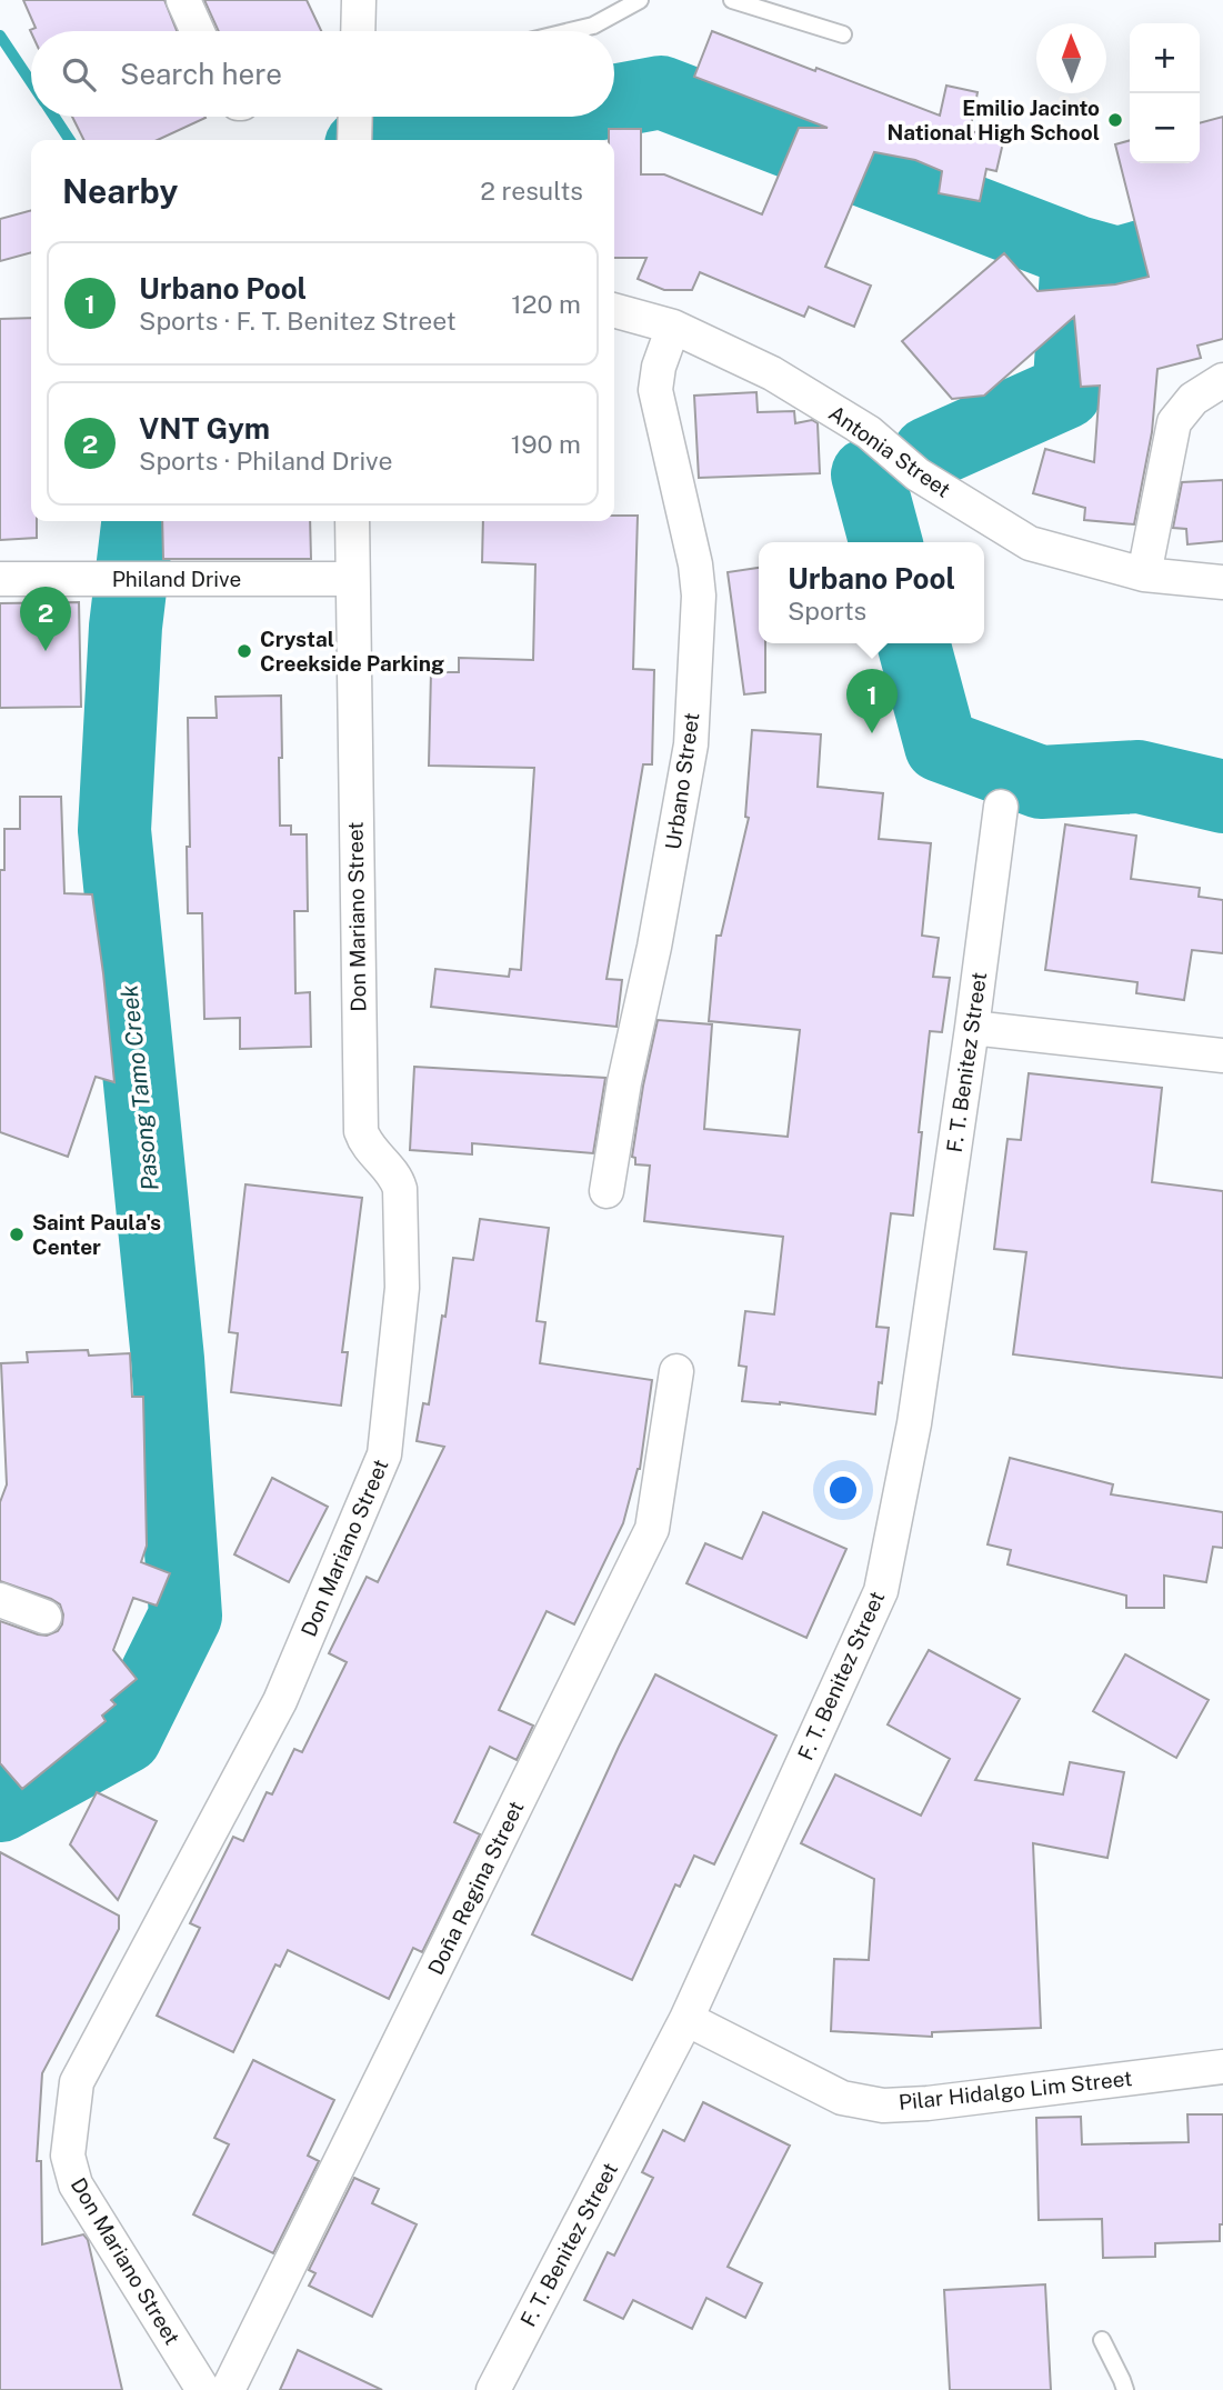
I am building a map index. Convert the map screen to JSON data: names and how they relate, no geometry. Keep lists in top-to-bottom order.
{
  "streets": {
    "street": [
      "Antonia Street",
      "Philand Drive",
      "Urbano Street",
      "Don Mariano Street",
      "F. T. Benitez Street",
      "Doña Regina Street",
      "Pilar Hidalgo Lim Street"
    ]
  },
  "crossings": [
    ["Antonia Street", "Urbano Street"],
    ["Philand Drive", "Don Mariano Street"],
    ["F. T. Benitez Street", "Pilar Hidalgo Lim Street"]
  ],
  "water": ["Pasong Tamo Creek"],
  "places": ["Emilio Jacinto National High School", "Crystal Creekside Parking", "Saint Paula's Center"],
  "north": "top",
  "page": {
    "map_buttons": ["+", "−"],
    "search": "Search here",
    "heading": ["Nearby", "2 results"],
    "list": [
      {
        "mark": "1",
        "name": "Urbano Pool",
        "note": "Sports · F. T. Benitez Street",
        "value": "120 m"
      },
      {
        "mark": "2",
        "name": "VNT Gym",
        "note": "Sports · Philand Drive",
        "value": "190 m"
      }
    ],
    "popup": ["Urbano Pool", "Sports"],
    "pins": ["2", "1"]
  }
}
